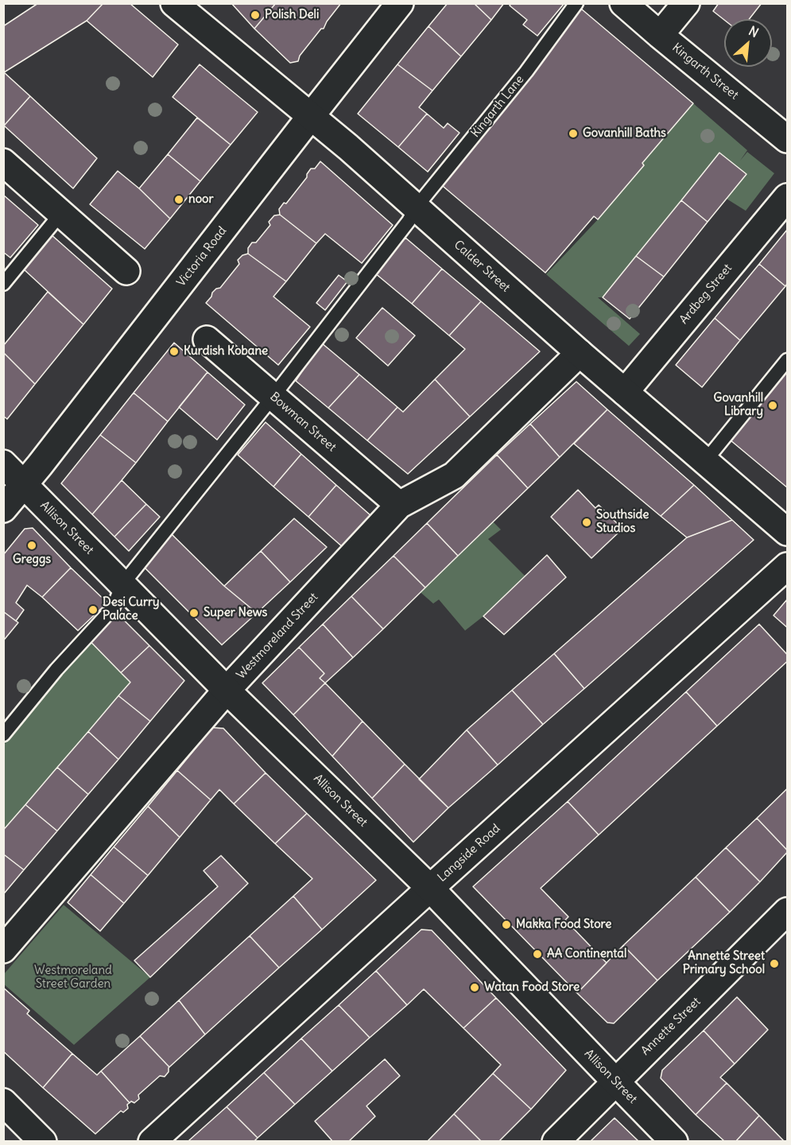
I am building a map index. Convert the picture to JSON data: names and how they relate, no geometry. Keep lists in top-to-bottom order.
{
  "streets": {
    "street": [
      "Kingarth Street",
      "Victoria Road",
      "Calder Street",
      "Ardbeg Street",
      "Bowman Street",
      "Allison Street",
      "Westmoreland Street",
      "Langside Road",
      "Annette Street"
    ],
    "lane": ["Kingarth Lane"]
  },
  "crossings": [
    ["Kingarth Lane", "Calder Street"],
    ["Kingarth Lane", "Bowman Street"],
    ["Kingarth Lane", "Allison Street"],
    ["Victoria Road", "Calder Street"],
    ["Victoria Road", "Allison Street"],
    ["Calder Street", "Ardbeg Street"],
    ["Calder Street", "Westmoreland Street"],
    ["Bowman Street", "Westmoreland Street"],
    ["Allison Street", "Westmoreland Street"],
    ["Allison Street", "Langside Road"],
    ["Allison Street", "Annette Street"]
  ],
  "parks": ["Westmoreland Street Garden"],
  "places": [
    "Polish Deli",
    "Govanhill Baths",
    "noor",
    "Kurdish Kobane",
    "Govanhill Library",
    "Southside Studios",
    "Greggs",
    "Desi Curry Palace",
    "Super News",
    "Makka Food Store",
    "AA Continental",
    "Annette Street Primary School",
    "Watan Food Store"
  ],
  "north": "top right"
}
